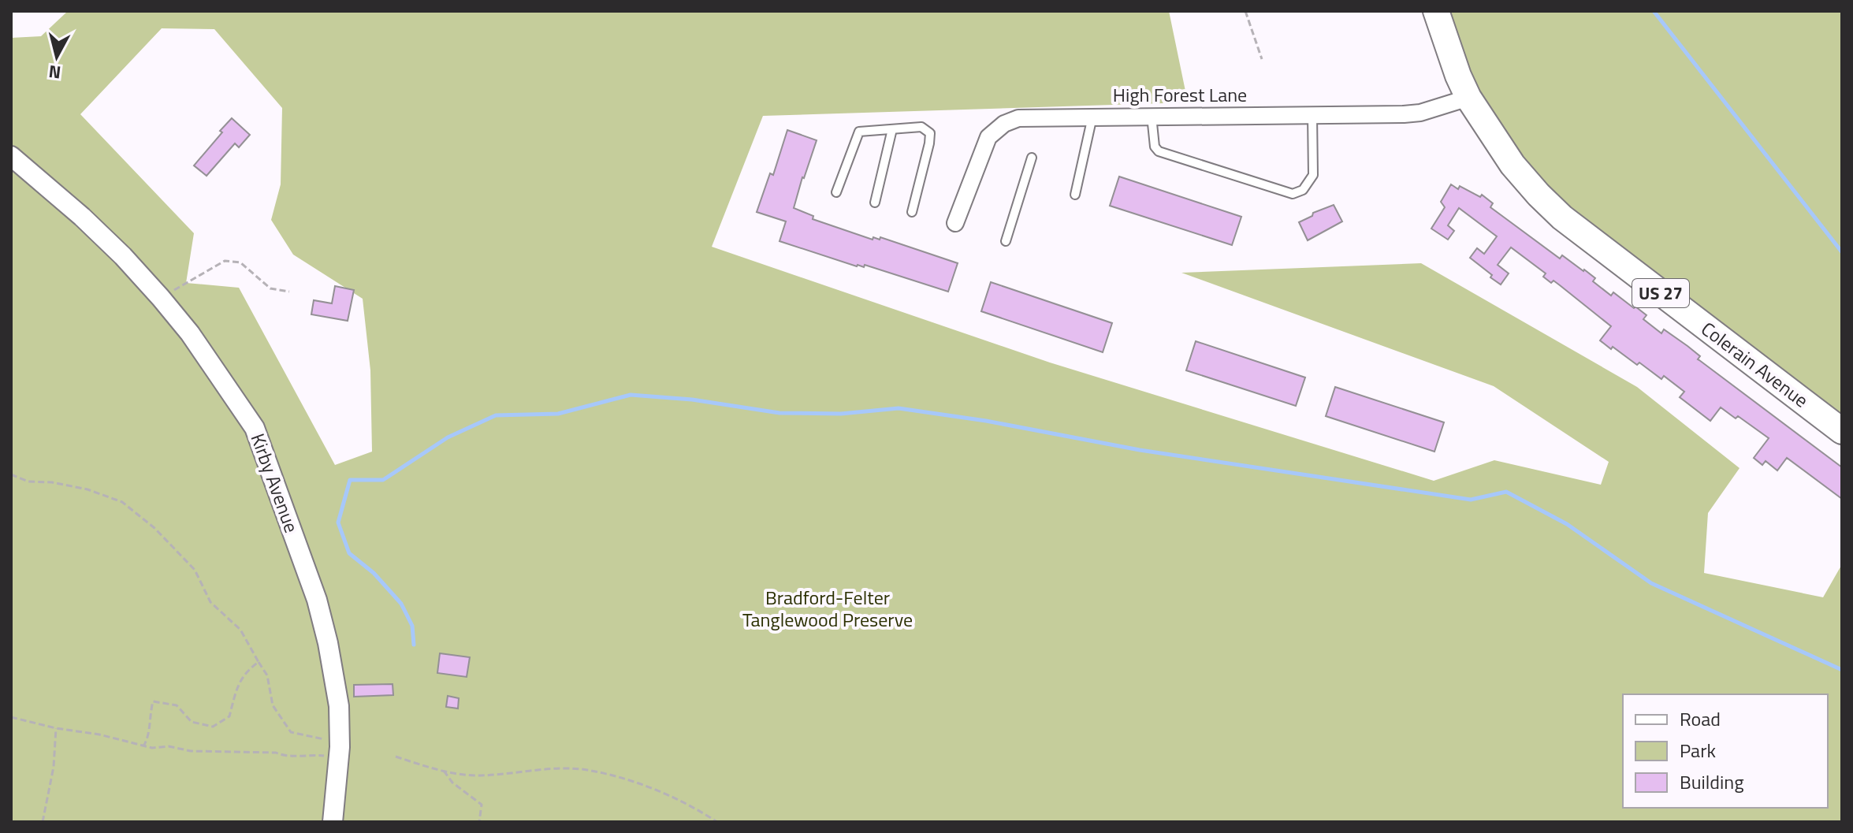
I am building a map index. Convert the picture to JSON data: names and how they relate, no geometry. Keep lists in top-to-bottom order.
{
  "streets": {
    "main road": ["US 27", "Colerain Avenue"],
    "street": ["High Forest Lane", "Kirby Avenue"]
  },
  "crossings": [
    ["High Forest Lane", "Colerain Avenue"]
  ],
  "parks": ["Bradford-Felter Tanglewood Preserve"],
  "legend": ["Road", "Park", "Building"],
  "north": "bottom"
}
